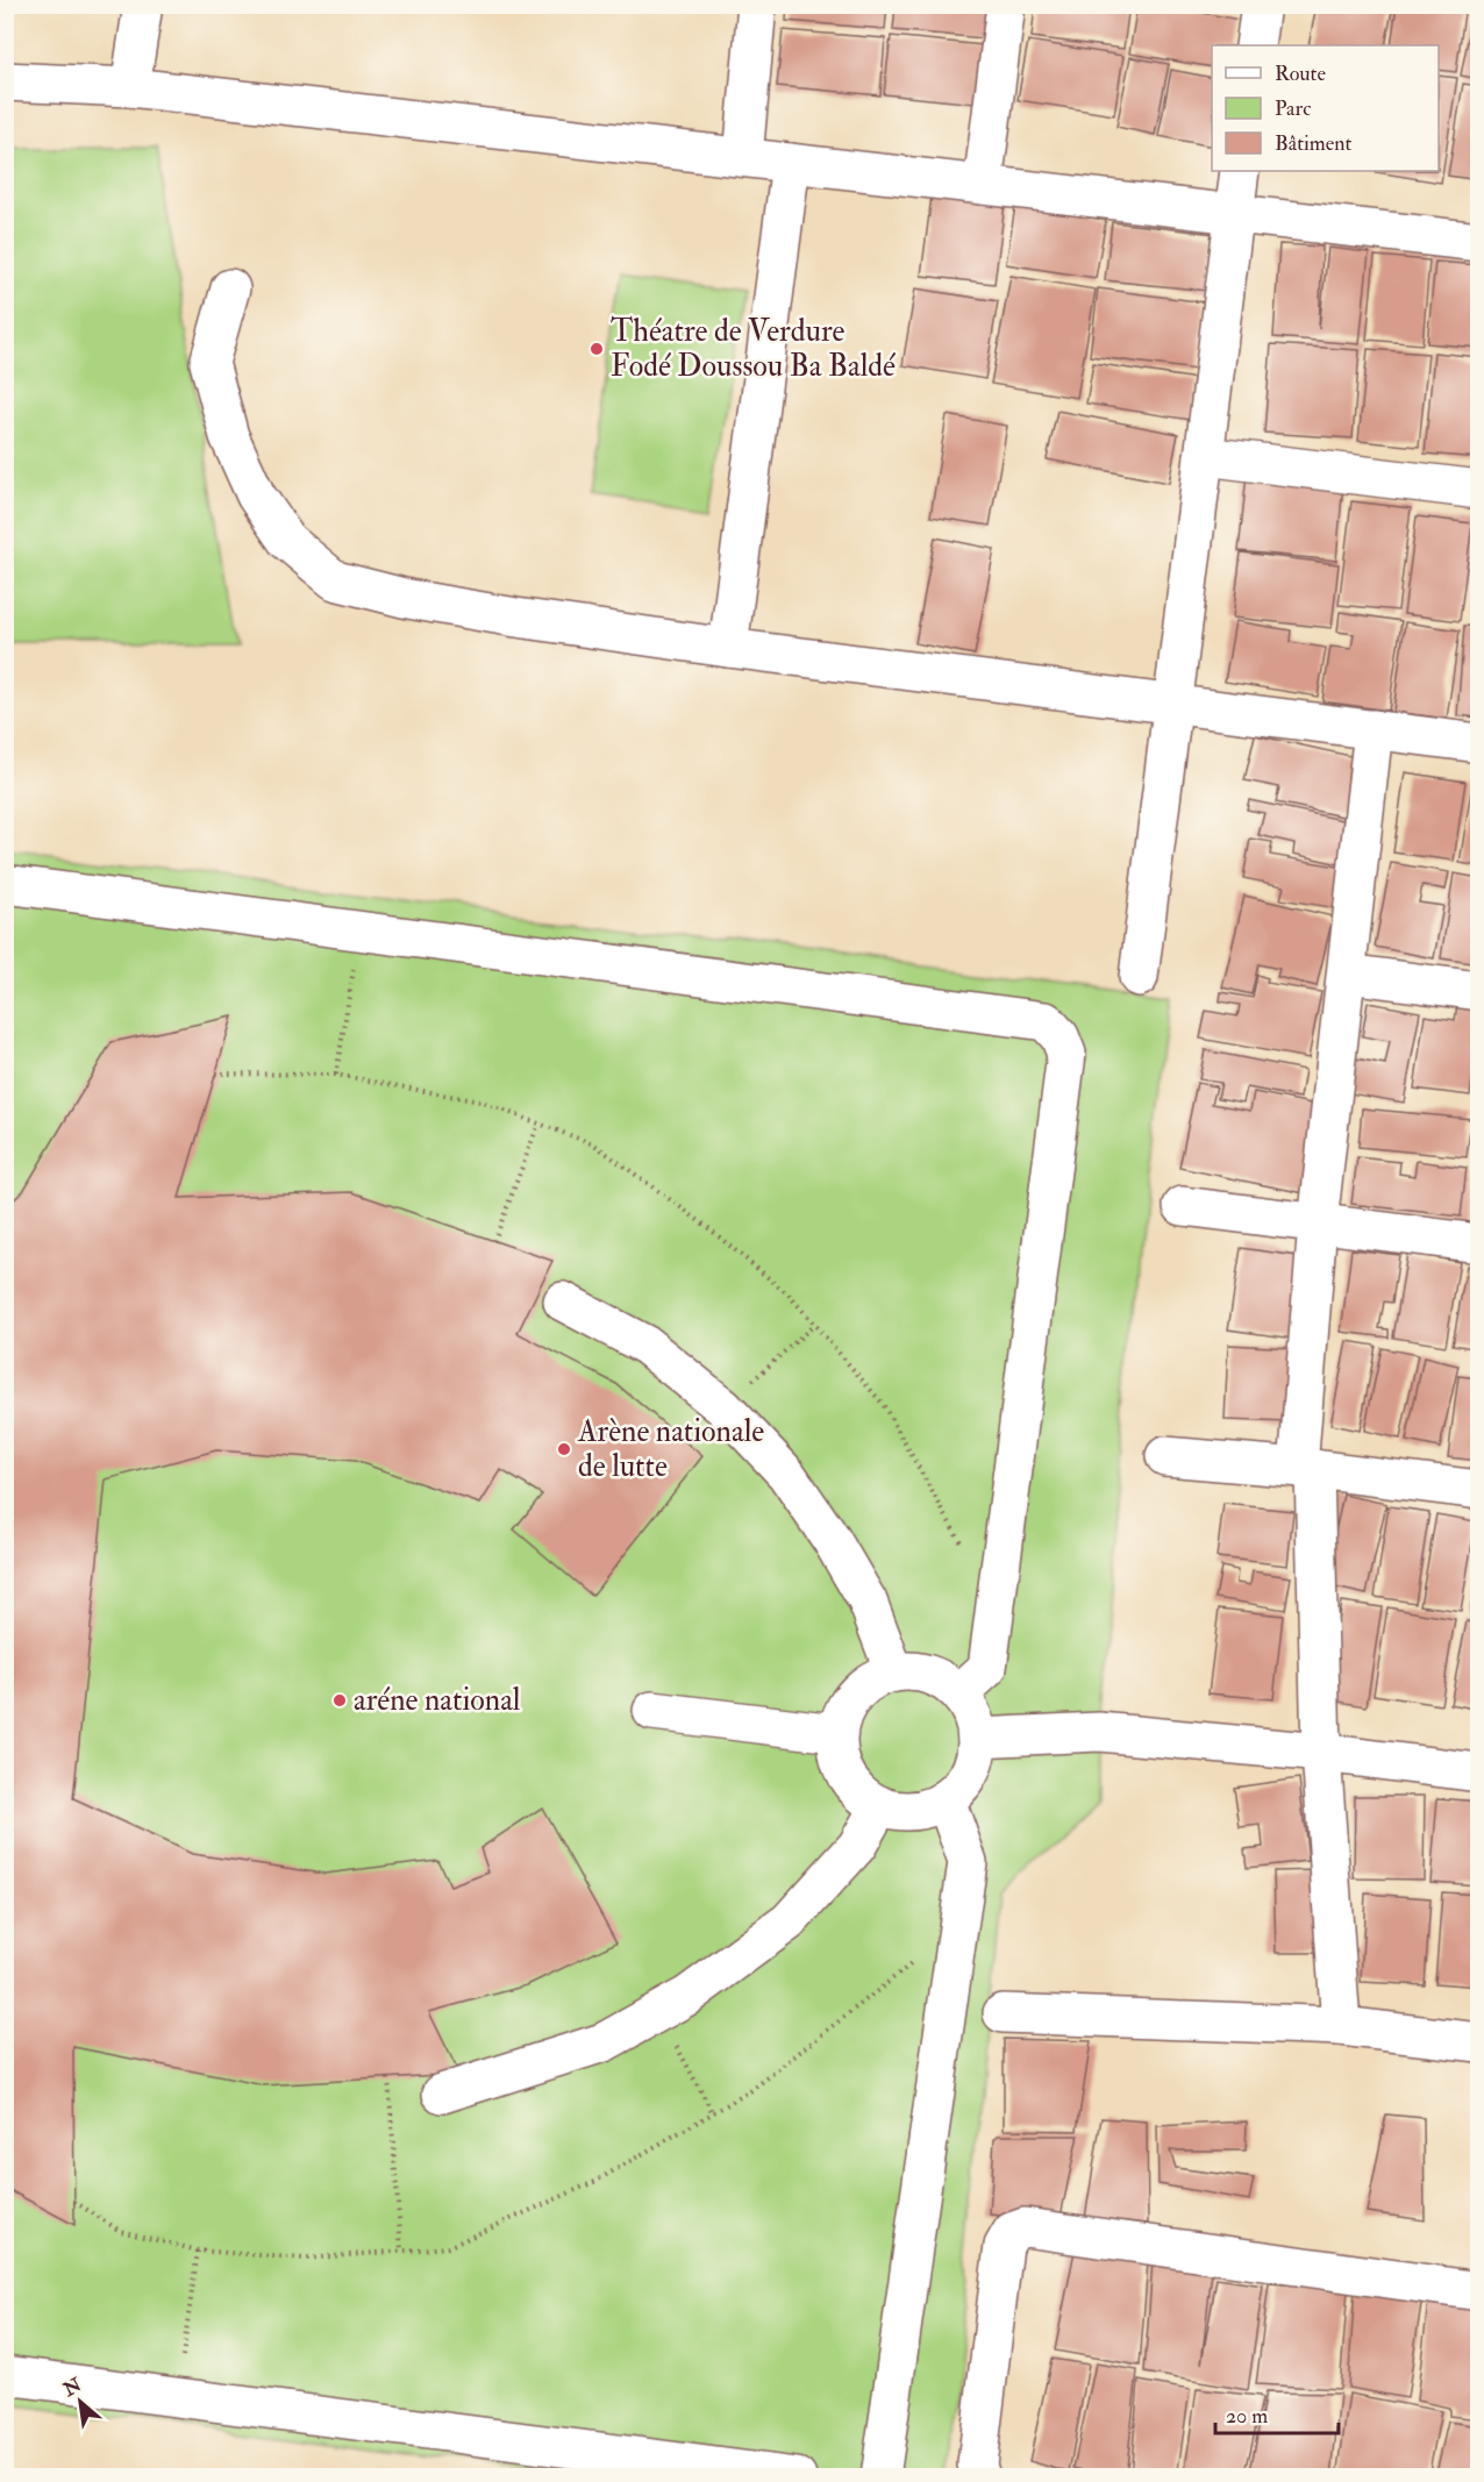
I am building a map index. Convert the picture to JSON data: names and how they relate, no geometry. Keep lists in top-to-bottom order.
{
  "places": ["Théatre de Verdure Fodé Doussou Ba Baldé", "Arène nationale de lutte", "aréne national"],
  "legend": ["Route", "Parc", "Bâtiment"],
  "scale_bar": "20 m",
  "north": "top left"
}
